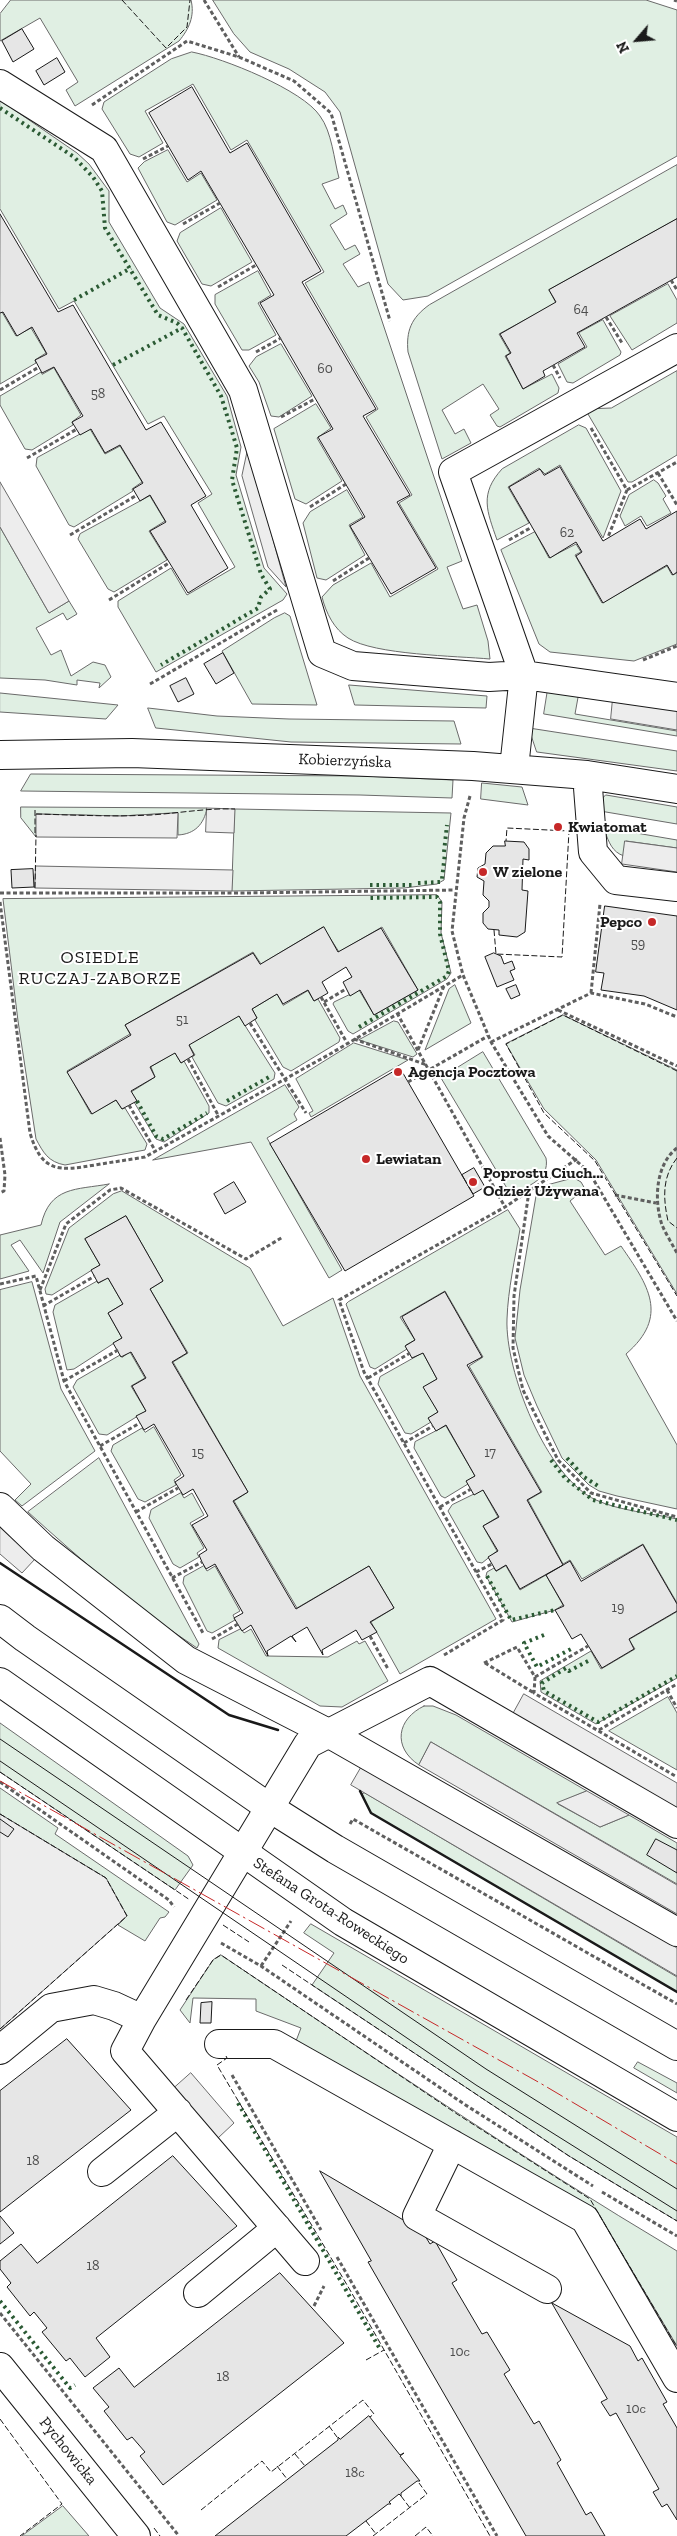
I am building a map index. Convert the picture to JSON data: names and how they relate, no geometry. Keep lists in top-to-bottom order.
{
  "streets": {
    "street": ["Kobierzyńska", "Stefana Grota-Roweckiego", "Pychowicka"]
  },
  "districts": ["OSIEDLE RUCZAJ-ZABORZE"],
  "places": [
    "Kwiatomat",
    "W zielone",
    "Pepco",
    "Agencja Pocztowa",
    "Lewiatan",
    "Poprostu Ciuch... Odzież Używana"
  ],
  "house_numbers": [
    "64",
    "60",
    "58",
    "62",
    "59",
    "51",
    "15",
    "17",
    "19",
    "18",
    "18",
    "10c",
    "18",
    "10c",
    "18c"
  ],
  "north": "bottom left"
}
